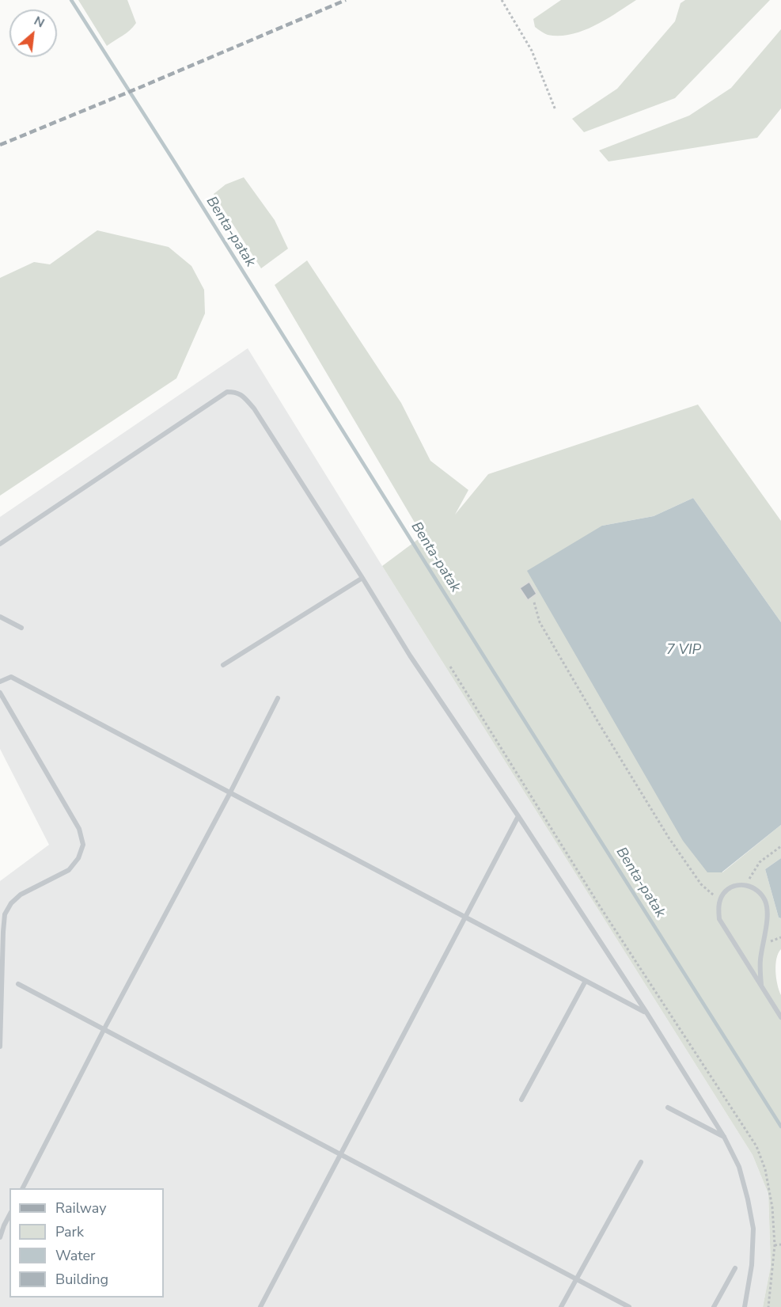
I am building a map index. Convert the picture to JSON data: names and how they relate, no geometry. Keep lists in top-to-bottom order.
{
  "water": ["Benta-patak", "7 VIP"],
  "legend": [
    "Railway",
    "Park",
    "Water",
    "Building"
  ],
  "north": "top right"
}
